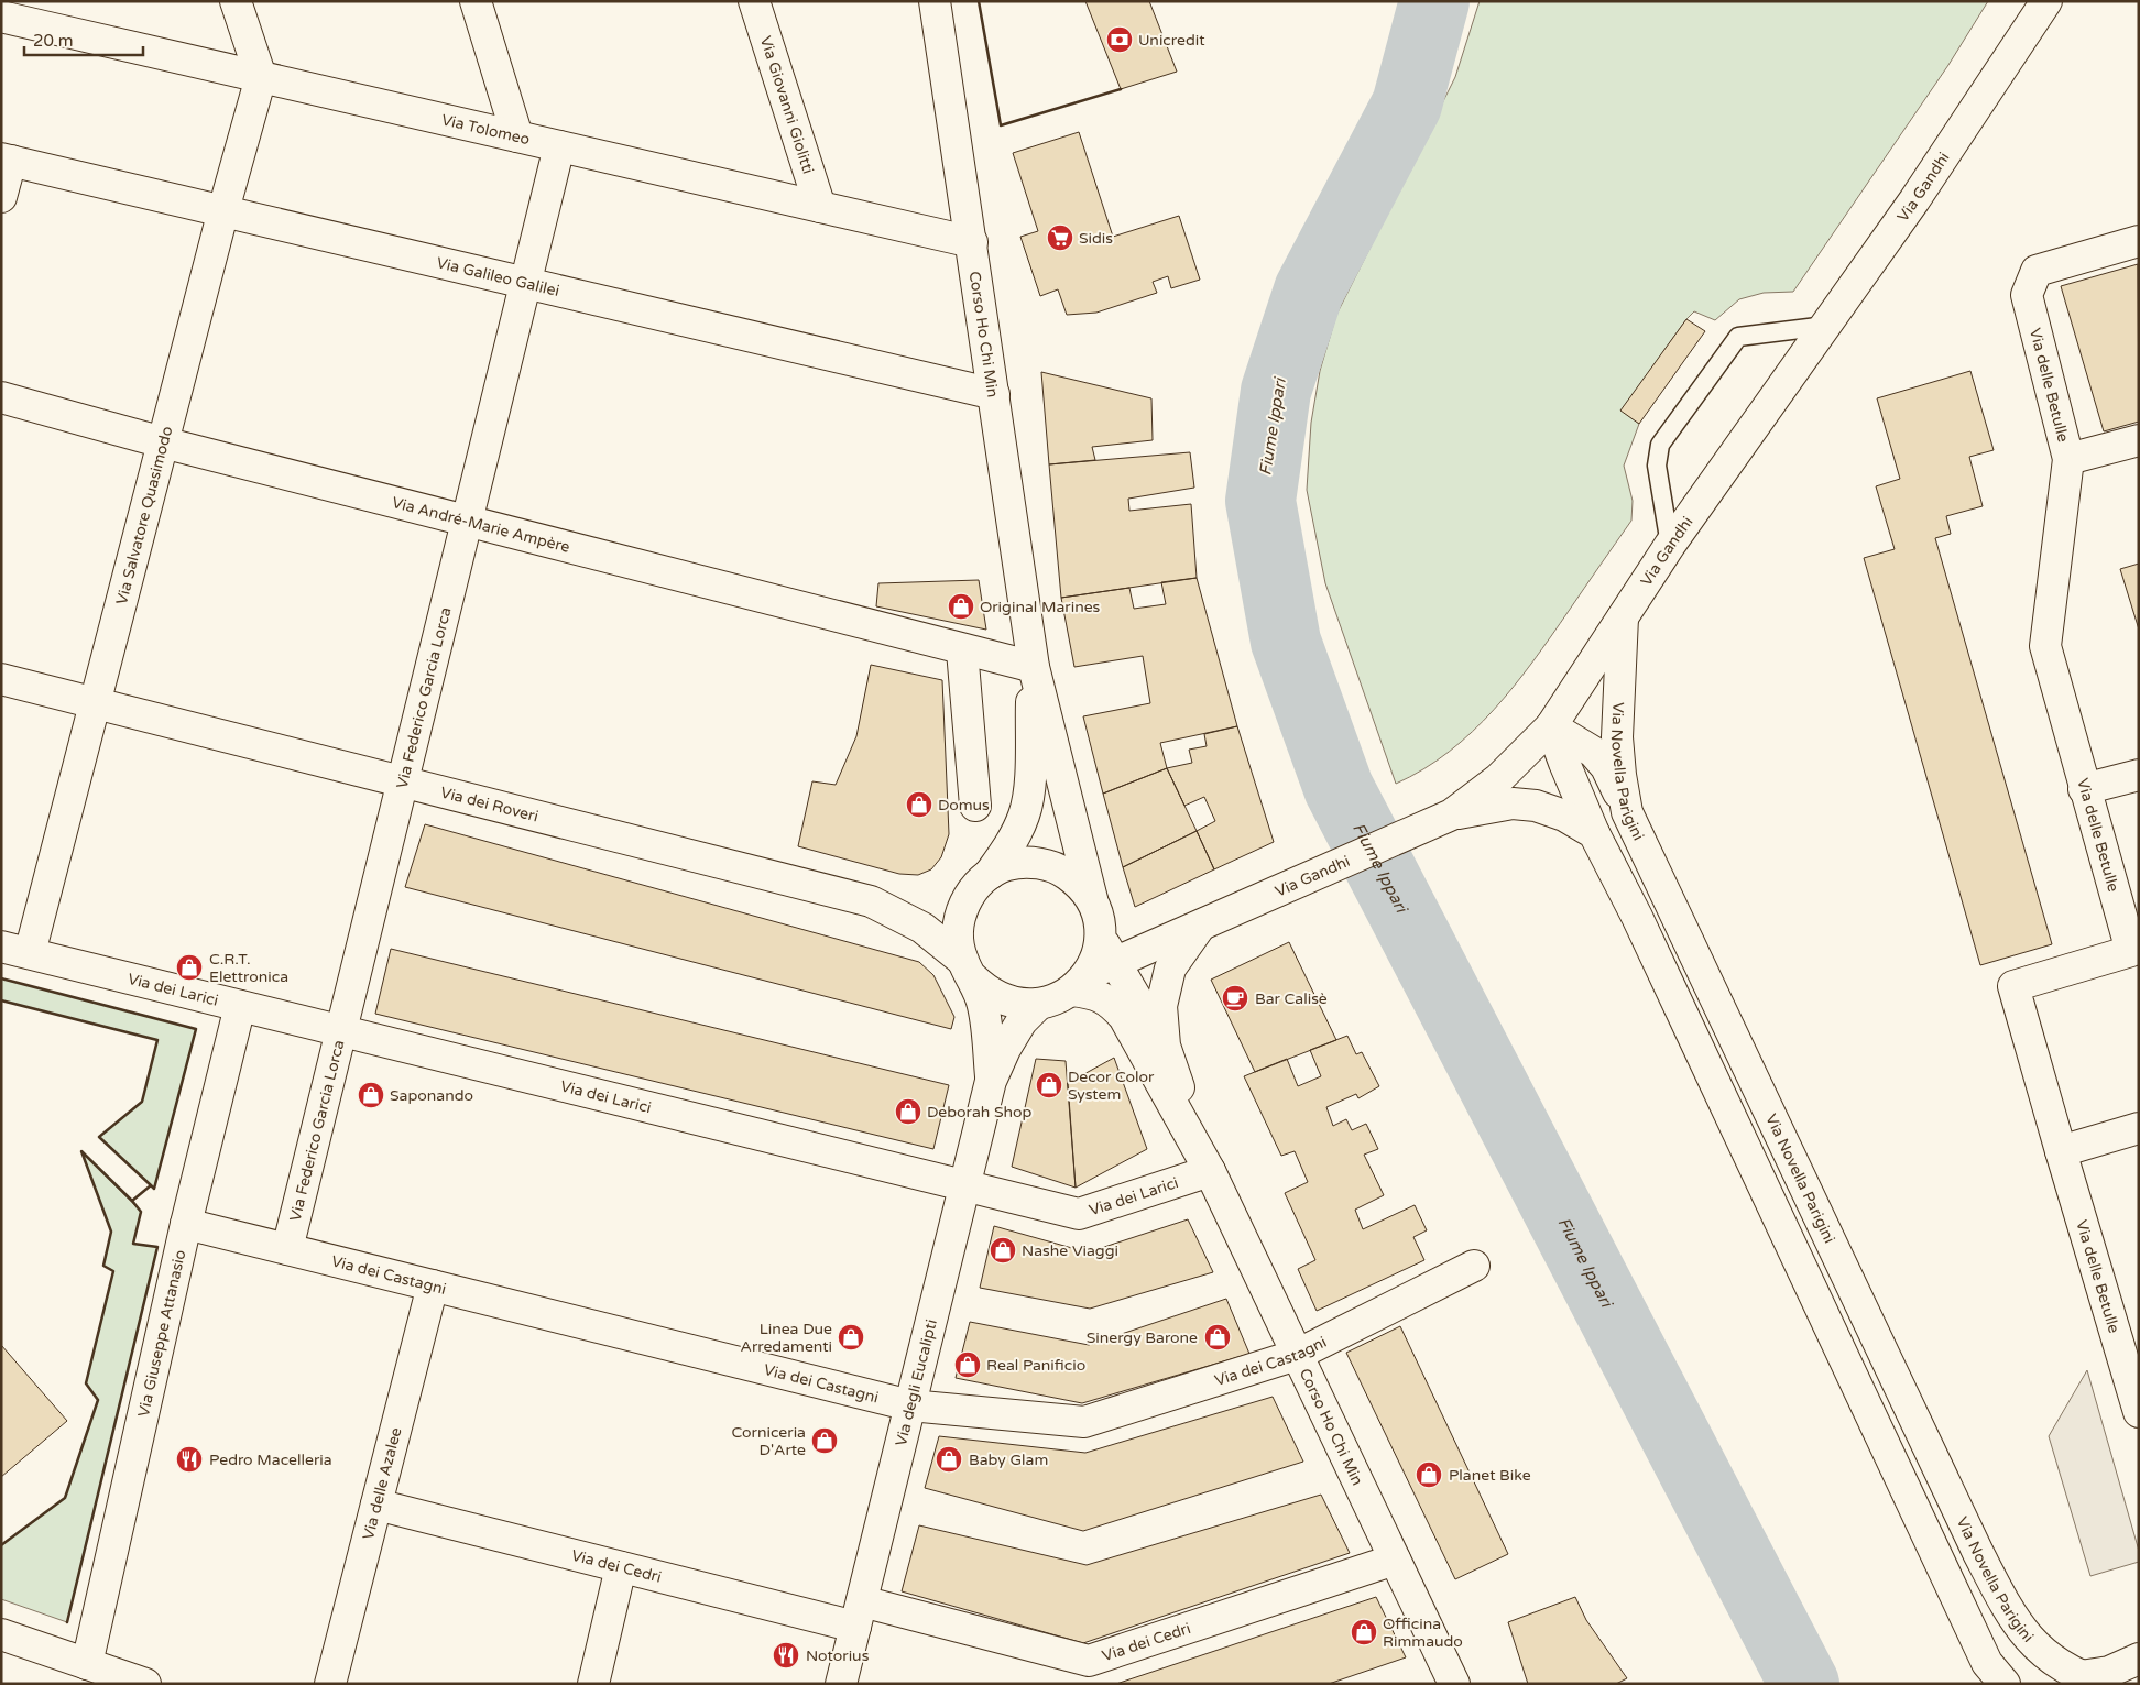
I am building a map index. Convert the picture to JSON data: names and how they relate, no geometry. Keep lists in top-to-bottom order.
{
  "streets": {
    "street": [
      "Via Giovanni Giolitti",
      "Via Tolomeo",
      "Via Gandhi",
      "Via Galileo Galilei",
      "Corso Ho Chi Min",
      "Via delle Betulle",
      "Via Salvatore Quasimodo",
      "Via André-Marie Ampère",
      "Via Federico Garcia Lorca",
      "Via Novella Parigini",
      "Via dei Roveri",
      "Via dei Larici",
      "Via dei Castagni",
      "Via Giuseppe Attanasio",
      "Via degli Eucalipti",
      "Via delle Azalee",
      "Via dei Cedri"
    ]
  },
  "crossings": [
    ["Via Giovanni Giolitti", "Via Tolomeo"],
    ["Via Tolomeo", "Corso Ho Chi Min"],
    ["Via Tolomeo", "Via Salvatore Quasimodo"],
    ["Via Tolomeo", "Via Federico Garcia Lorca"],
    ["Via Gandhi", "Via Novella Parigini"],
    ["Via Gandhi", "Via dei Roveri"],
    ["Via Galileo Galilei", "Corso Ho Chi Min"],
    ["Via Galileo Galilei", "Via Salvatore Quasimodo"],
    ["Via Galileo Galilei", "Via Federico Garcia Lorca"],
    ["Corso Ho Chi Min", "Via André-Marie Ampère"],
    ["Corso Ho Chi Min", "Via dei Larici"],
    ["Corso Ho Chi Min", "Via dei Castagni"],
    ["Corso Ho Chi Min", "Via dei Cedri"],
    ["Via Salvatore Quasimodo", "Via André-Marie Ampère"],
    ["Via Salvatore Quasimodo", "Via dei Roveri"],
    ["Via Salvatore Quasimodo", "Via dei Larici"],
    ["Via André-Marie Ampère", "Via Federico Garcia Lorca"],
    ["Via Federico Garcia Lorca", "Via dei Roveri"],
    ["Via Federico Garcia Lorca", "Via dei Larici"],
    ["Via Federico Garcia Lorca", "Via dei Castagni"],
    ["Via dei Larici", "Via Giuseppe Attanasio"],
    ["Via dei Larici", "Via degli Eucalipti"],
    ["Via dei Castagni", "Via Giuseppe Attanasio"],
    ["Via dei Castagni", "Via degli Eucalipti"],
    ["Via dei Castagni", "Via delle Azalee"],
    ["Via degli Eucalipti", "Via dei Cedri"],
    ["Via delle Azalee", "Via dei Cedri"]
  ],
  "water": ["Fiume Ippari"],
  "places": {
    "bank": ["Unicredit"],
    "supermarket": ["Sidis"],
    "shop": [
      "Original Marines",
      "Domus",
      "C.R.T. Elettronica",
      "Decor Color System",
      "Saponando",
      "Deborah Shop",
      "Nashe Viaggi",
      "Linea Due Arredamenti",
      "Sinergy Barone",
      "Real Panificio",
      "Corniceria D'Arte",
      "Baby Glam",
      "Planet Bike",
      "Officina Rimmaudo"
    ],
    "cafe": ["Bar Calisè"],
    "restaurant": ["Pedro Macelleria", "Notorius"]
  },
  "scale_bar": "20 m"
}
